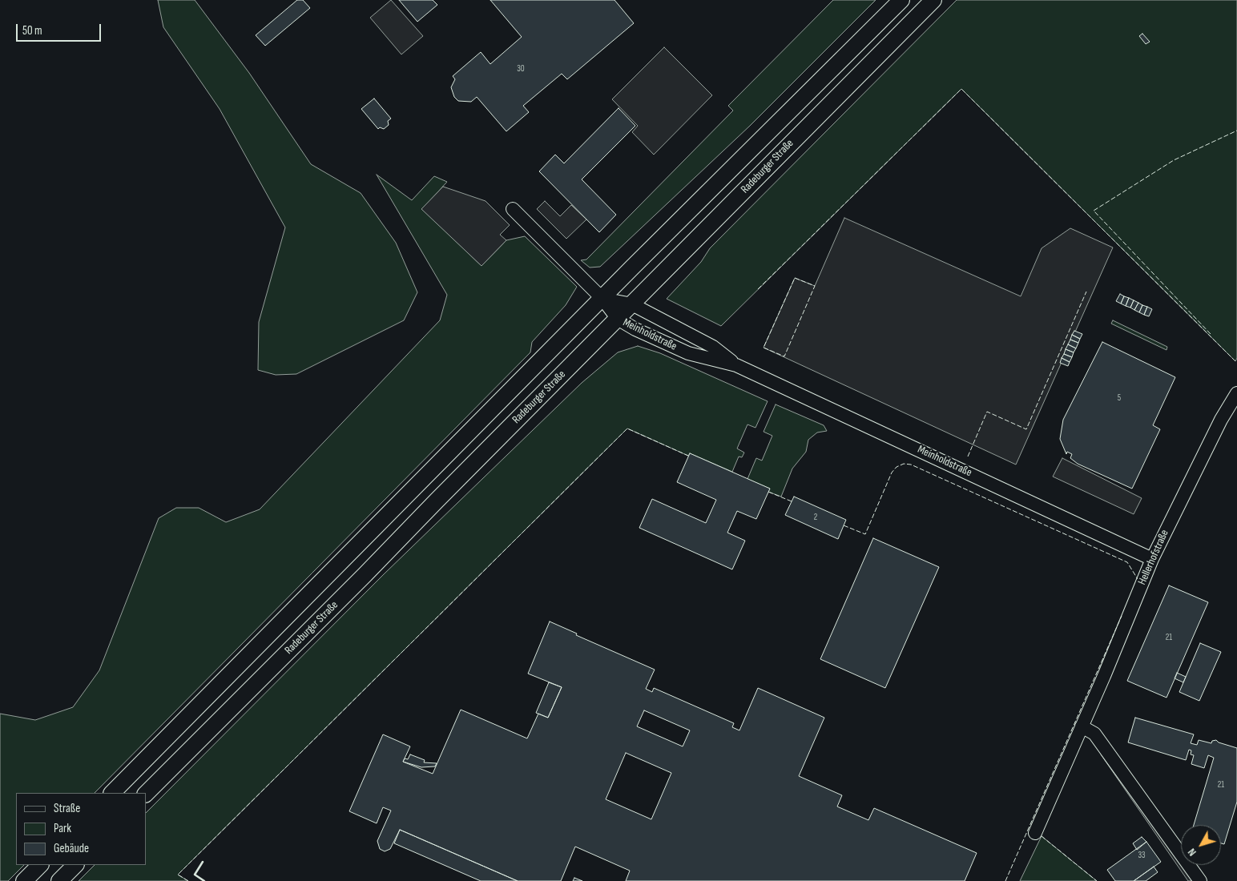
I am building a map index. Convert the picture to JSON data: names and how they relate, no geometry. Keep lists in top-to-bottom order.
{
  "streets": {
    "main road": ["Radeburger Straße"],
    "street": ["Meinholdstraße", "Hellerhofstraße"]
  },
  "crossings": [
    ["Radeburger Straße", "Meinholdstraße"],
    ["Meinholdstraße", "Hellerhofstraße"]
  ],
  "house_numbers": [
    "30",
    "5",
    "2",
    "21",
    "21",
    "33"
  ],
  "legend": ["Straße", "Park", "Gebäude"],
  "scale_bar": "50 m",
  "north": "bottom left"
}
